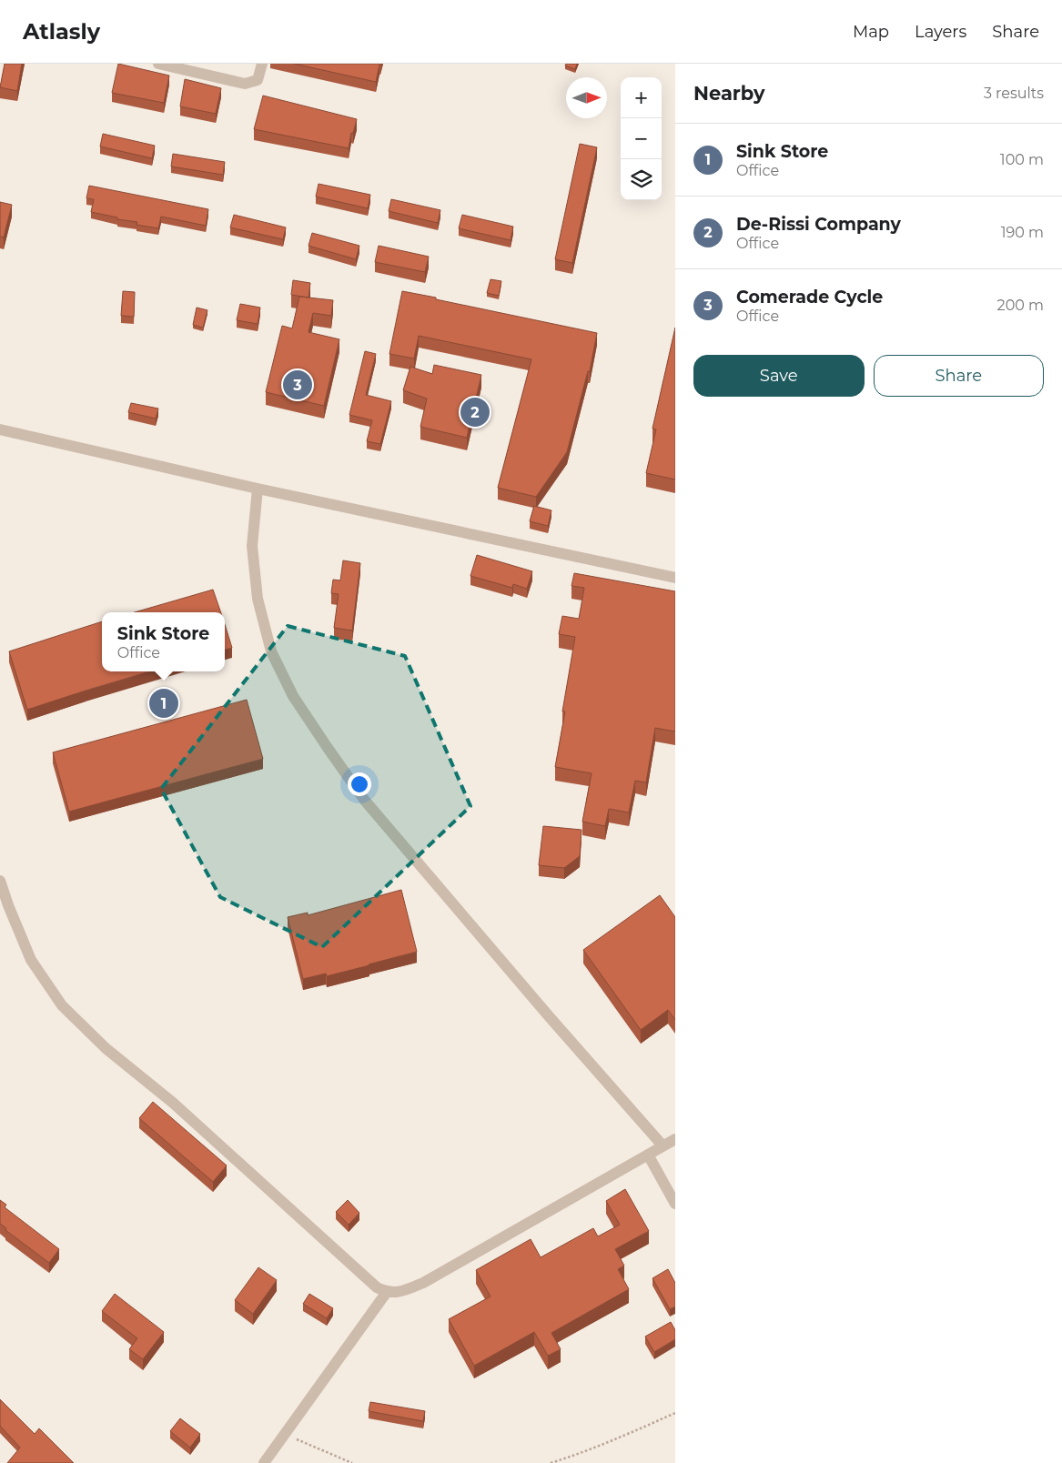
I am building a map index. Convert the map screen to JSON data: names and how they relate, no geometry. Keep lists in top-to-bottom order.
{
  "north": "right",
  "page": {
    "header": "Atlasly",
    "nav": ["Map", "Layers", "Share"],
    "heading": ["Nearby", "3 results"],
    "map_buttons": ["+", "−"],
    "list": [
      {
        "mark": "1",
        "name": "Sink Store",
        "note": "Office",
        "value": "100 m"
      },
      {
        "mark": "2",
        "name": "De-Rissi Company",
        "note": "Office",
        "value": "190 m"
      },
      {
        "mark": "3",
        "name": "Comerade Cycle",
        "note": "Office",
        "value": "200 m"
      }
    ],
    "buttons": ["Save", "Share"],
    "pins": ["3", "2", "1"],
    "popup": ["Sink Store", "Office"]
  }
}
